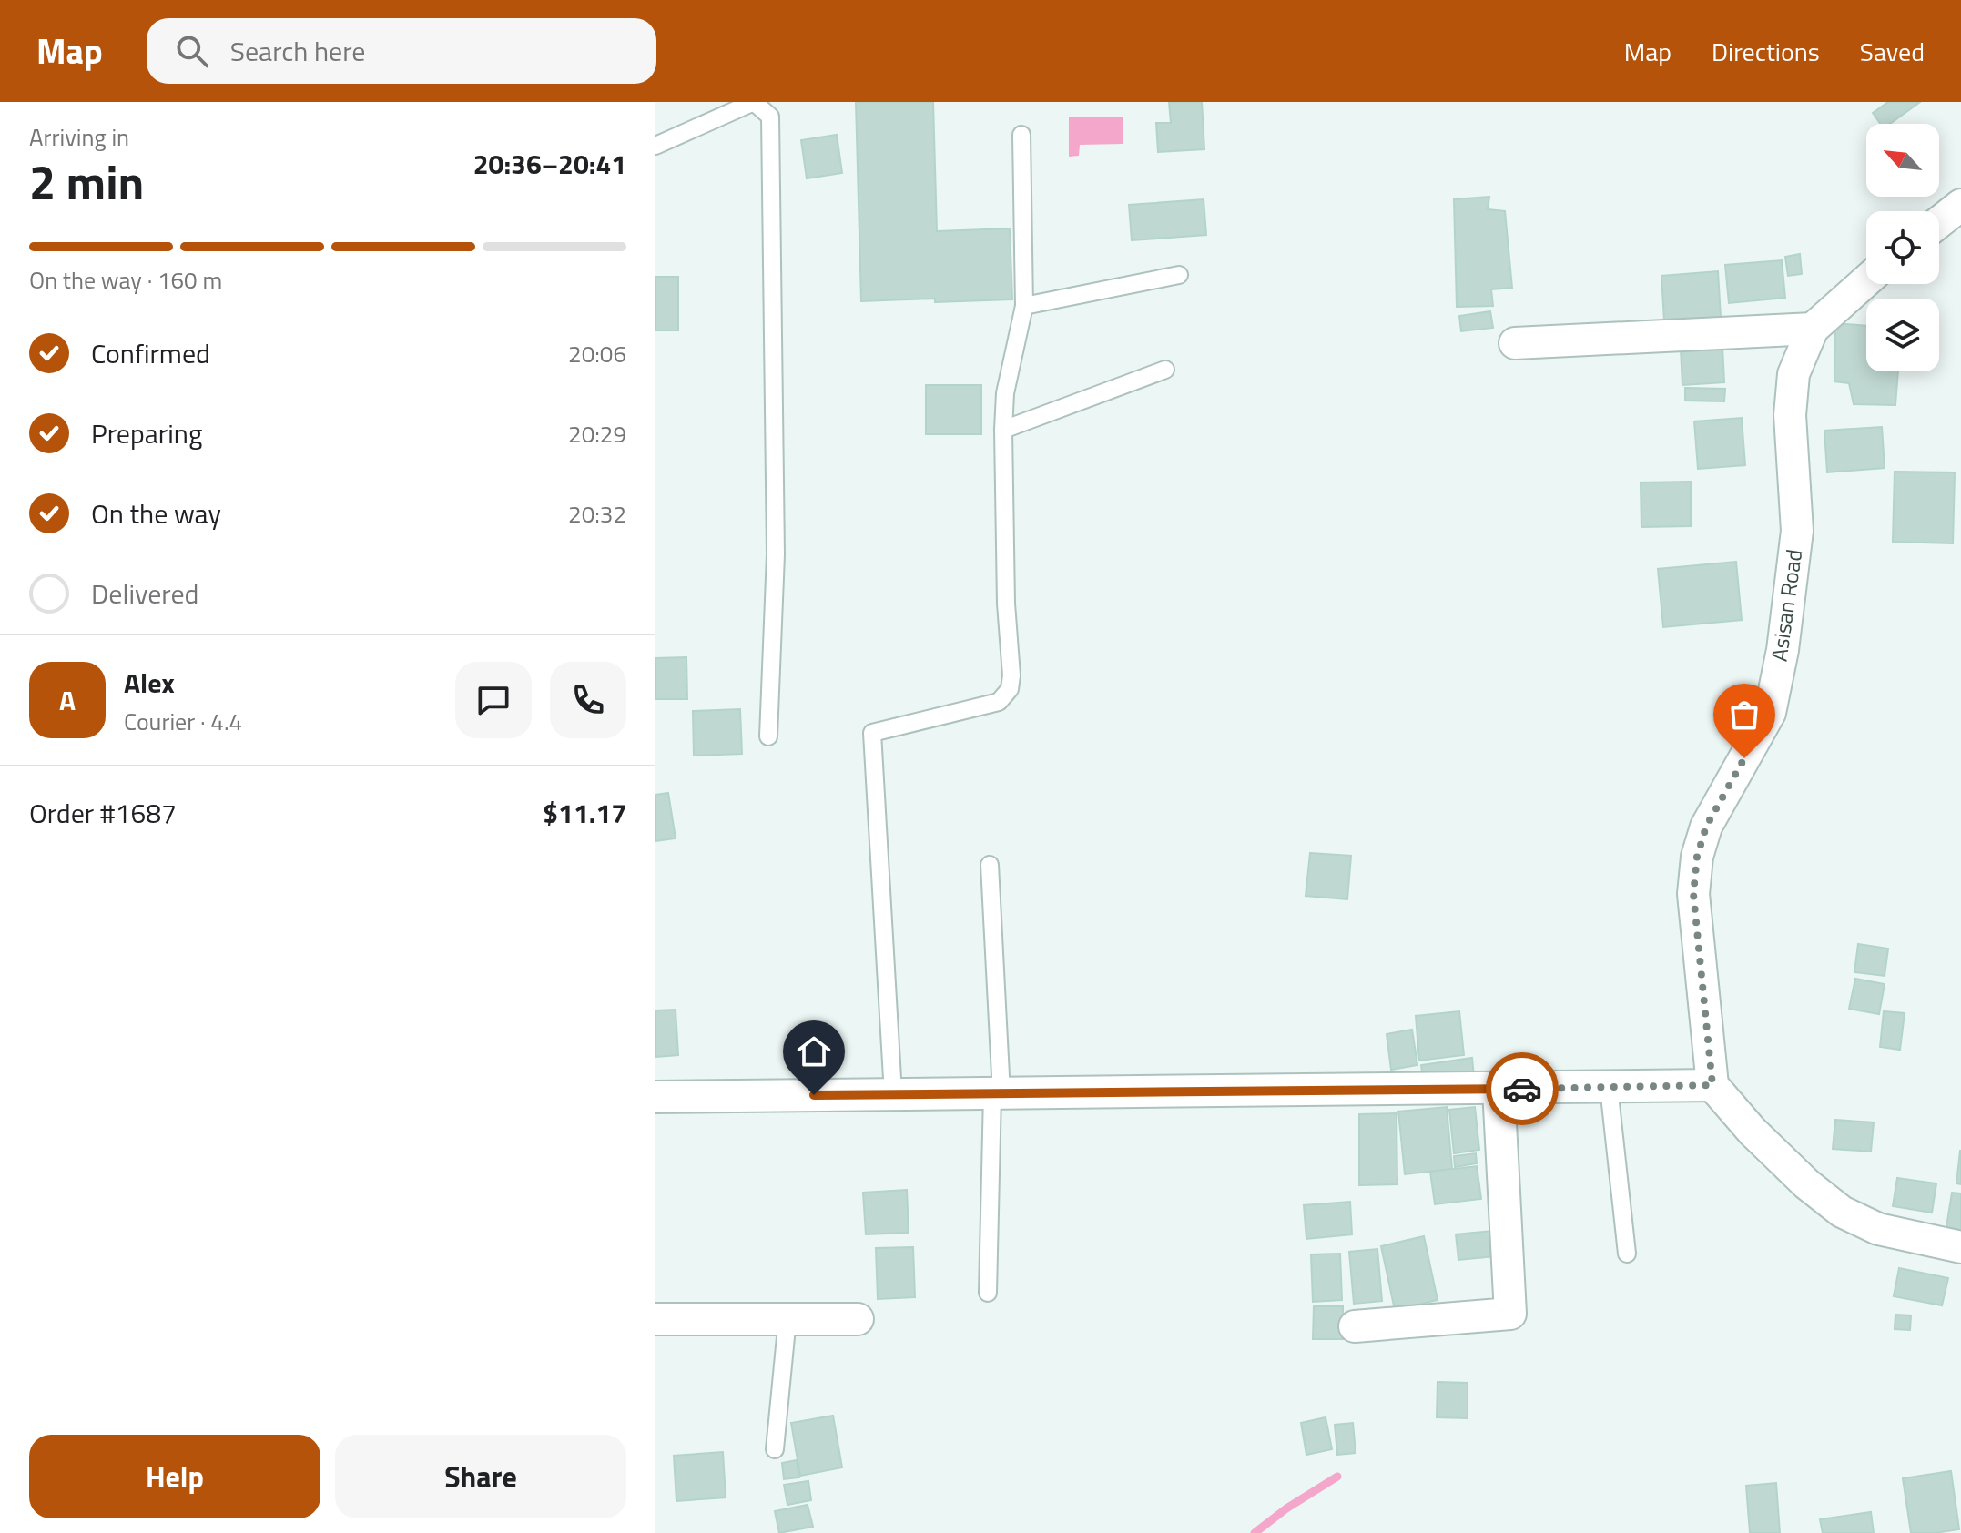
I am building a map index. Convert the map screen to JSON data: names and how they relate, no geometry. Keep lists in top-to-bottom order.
{
  "streets": {
    "street": ["Asisan Road"]
  },
  "north": "top left",
  "page": {
    "header": "Map",
    "search": "Search here",
    "nav": ["Map", "Directions", "Saved"],
    "heading": ["2 min", "Arriving in", "20:36–20:41"],
    "panel": [
      "Alex",
      "Courier · 4.4",
      "Order #1687",
      "$11.17"
    ],
    "bar": "On the way · 160 m",
    "list": [
      ["Confirmed", "20:06"],
      ["Preparing", "20:29"],
      ["On the way", "20:32"],
      "Delivered"
    ],
    "round": "A",
    "buttons": ["Help", "Share"]
  }
}
